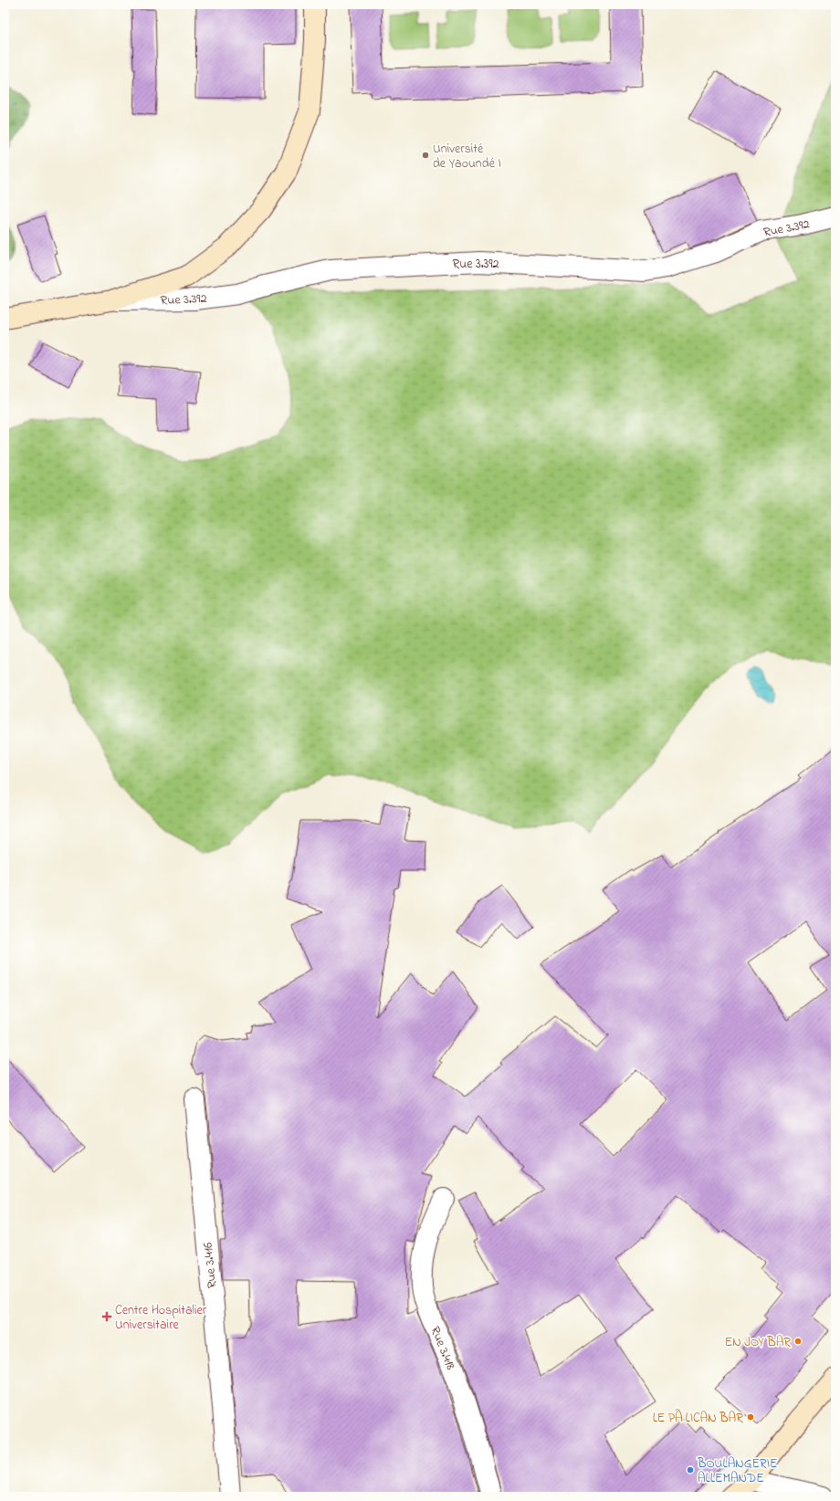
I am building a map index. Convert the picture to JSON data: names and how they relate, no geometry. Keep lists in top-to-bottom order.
{
  "streets": {
    "street": ["Rue 3.392", "Rue 3.416", "Rue 3.418"]
  },
  "places": {
    "other": [
      "Université de Yaoundé I",
      "EN JOY BAR",
      "LE PÃ LICAN BAR",
      "BOULANGERIE ALLEMANDE"
    ],
    "health": ["Centre Hospitalier Universitaire"]
  }
}
